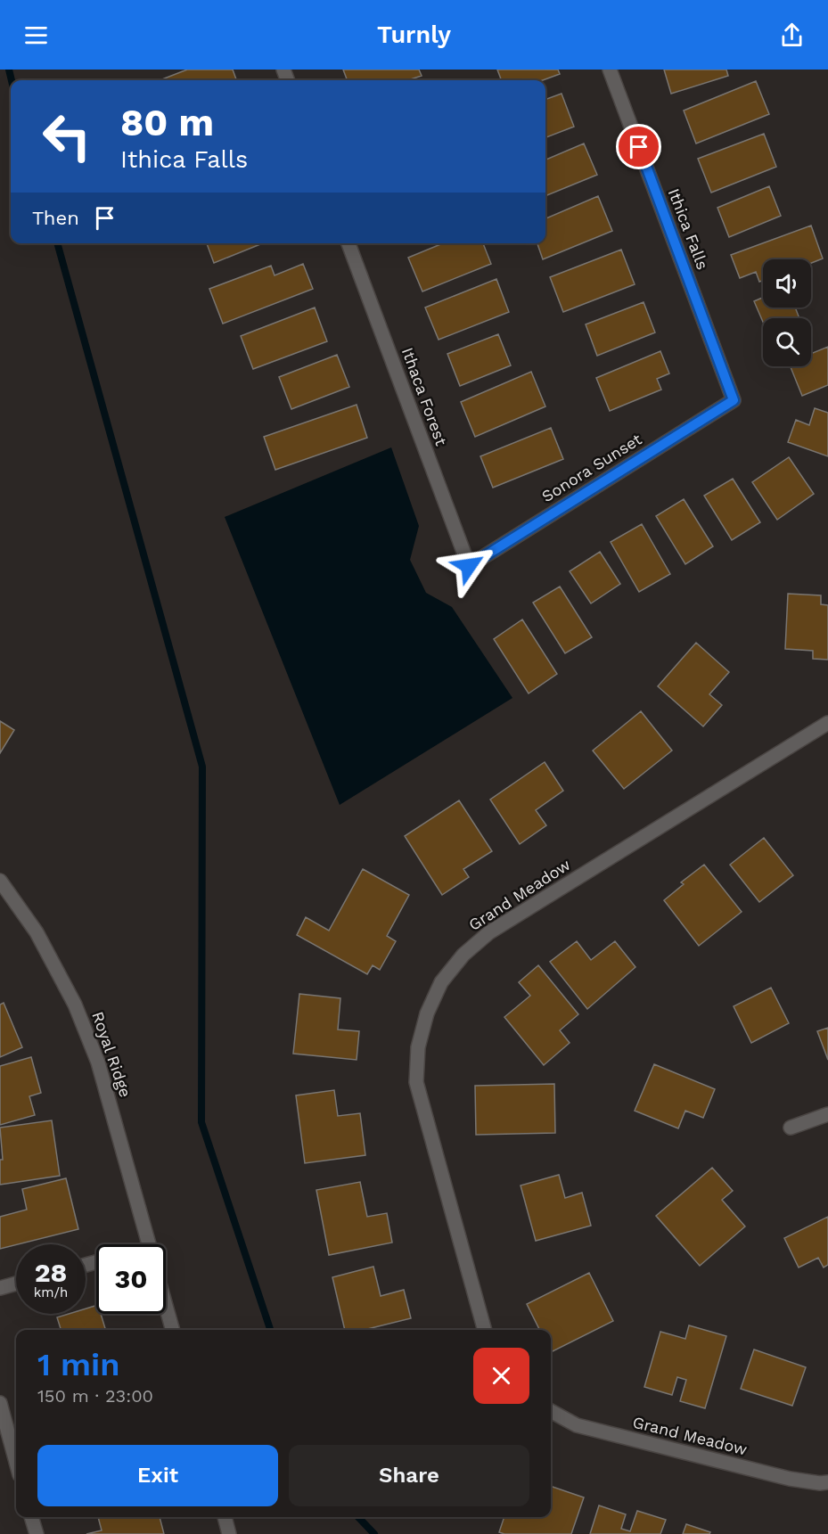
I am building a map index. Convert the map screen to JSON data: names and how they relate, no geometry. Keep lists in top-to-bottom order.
{
  "streets": {
    "street": [
      "Ithica Falls",
      "Ithaca Forest",
      "Sonora Sunset",
      "Grand Meadow",
      "Royal Ridge"
    ]
  },
  "crossings": [
    ["Ithica Falls", "Sonora Sunset"],
    ["Ithaca Forest", "Sonora Sunset"]
  ],
  "page": {
    "header": "Turnly",
    "turn": ["80 m", "Ithica Falls"],
    "then": "Then",
    "speed": "28 km/h",
    "limit": "30",
    "heading": ["1 min", "150 m · 23:00"],
    "buttons": ["Exit", "Share"]
  }
}
